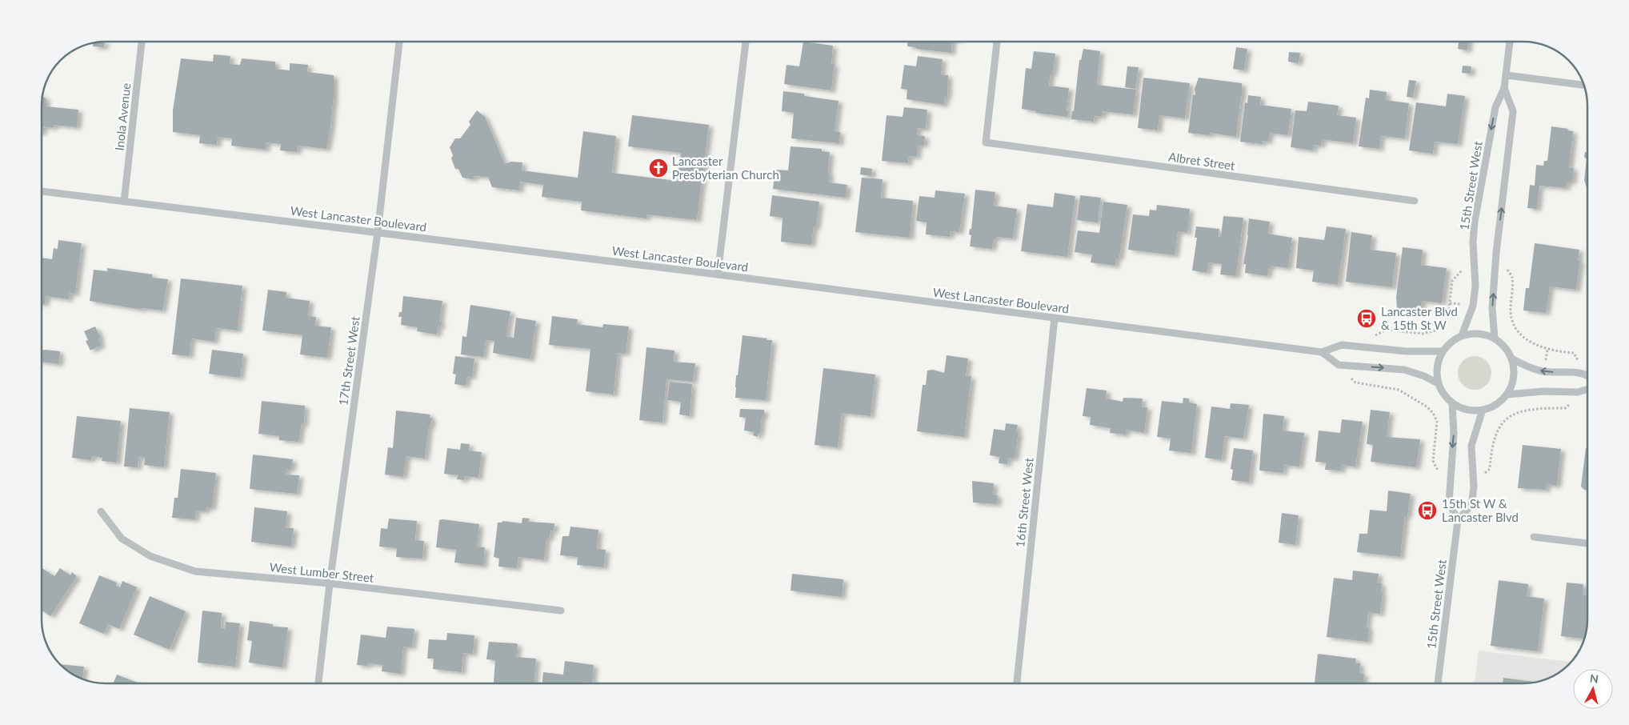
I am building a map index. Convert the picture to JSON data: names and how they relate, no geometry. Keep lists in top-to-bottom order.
{
  "streets": {
    "street": [
      "Inola Avenue",
      "Albret Street",
      "15th Street West",
      "West Lancaster Boulevard",
      "17th Street West",
      "16th Street West",
      "West Lumber Street"
    ]
  },
  "crossings": [
    ["Inola Avenue", "West Lancaster Boulevard"],
    ["15th Street West", "West Lancaster Boulevard"],
    ["West Lancaster Boulevard", "17th Street West"],
    ["West Lancaster Boulevard", "16th Street West"],
    ["17th Street West", "West Lumber Street"]
  ],
  "places": {
    "church": ["Lancaster Presbyterian Church"],
    "bus stop": ["Lancaster Blvd & 15th St W", "15th St W & Lancaster Blvd"]
  },
  "north": "top"
}
